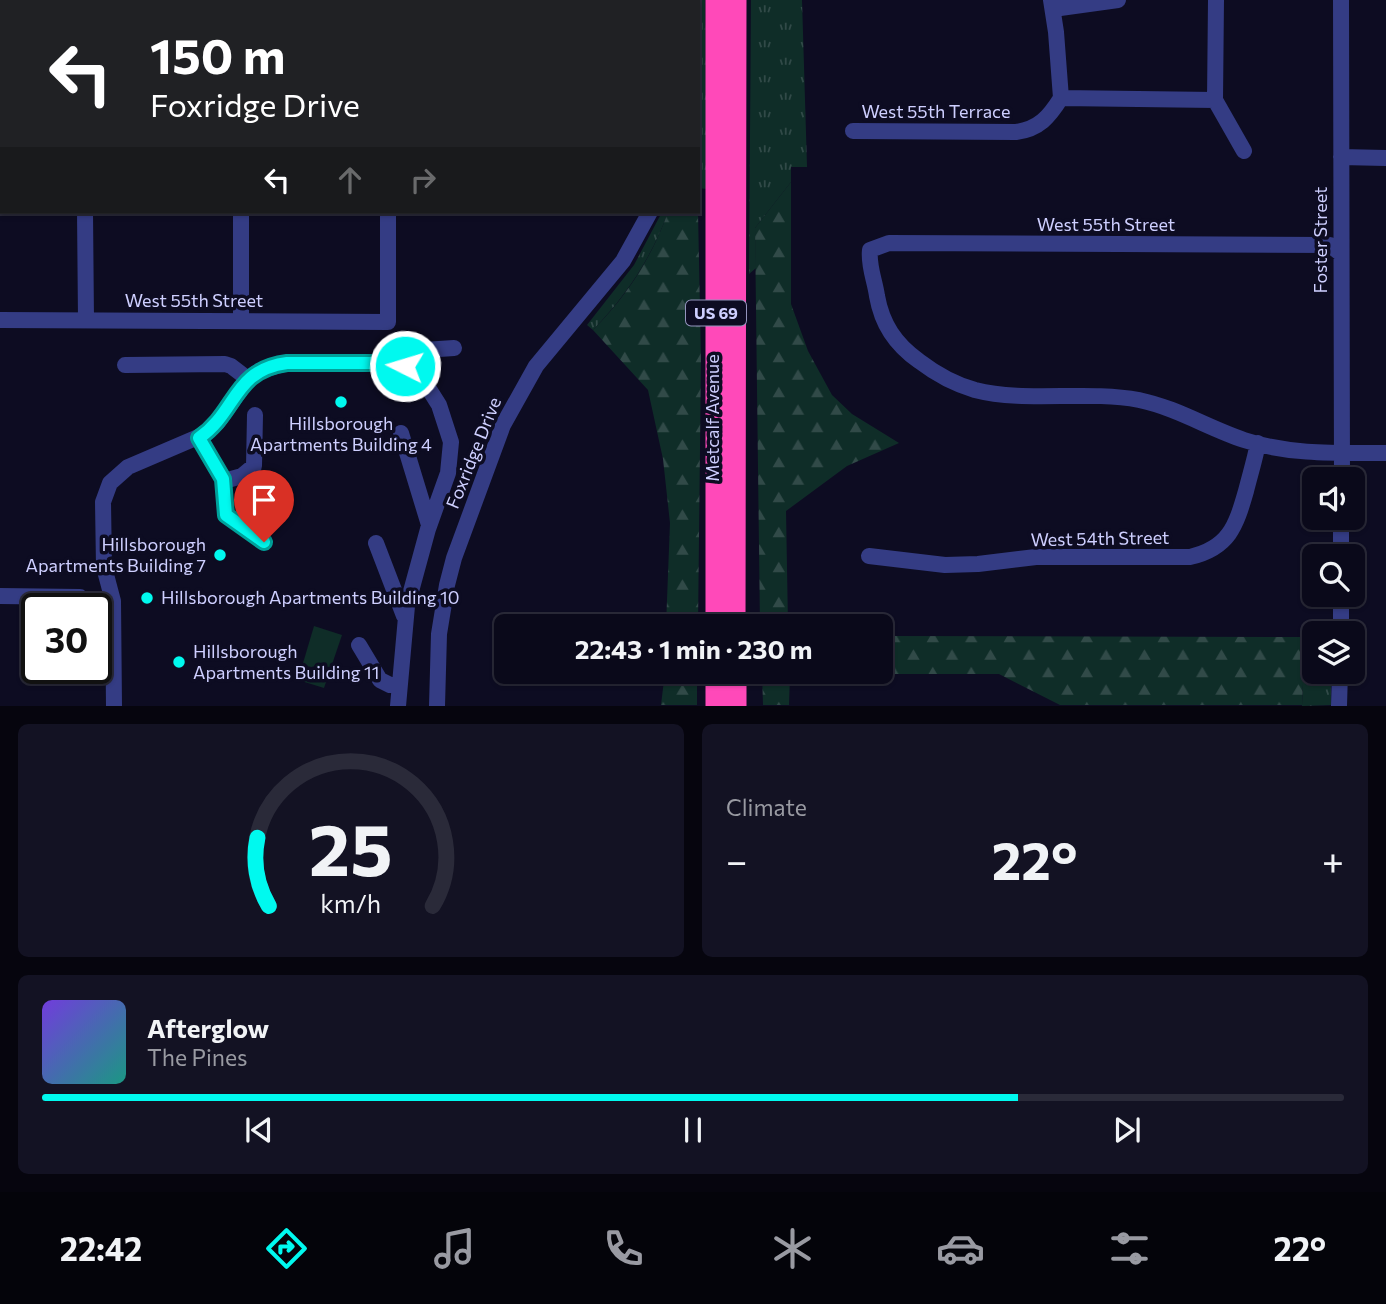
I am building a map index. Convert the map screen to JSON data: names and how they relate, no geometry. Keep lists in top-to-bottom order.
{
  "streets": {
    "highway": ["US 69", "Metcalf Avenue"],
    "street": [
      "West 55th Terrace",
      "West 55th Street",
      "Foster Street",
      "Foxridge Drive",
      "West 54th Street"
    ]
  },
  "crossings": [
    ["West 55th Street", "Foster Street"],
    ["West 55th Street", "West 54th Street"]
  ],
  "places": [
    "Hillsborough Apartments Building 4",
    "Hillsborough Apartments Building 7",
    "Hillsborough Apartments Building 10",
    "Hillsborough Apartments Building 11"
  ],
  "page": {
    "turn": ["150 m", "Foxridge Drive"],
    "limit": "30",
    "trip": "22:43 · 1 min · 230 m",
    "tile": "Climate",
    "heat": ["−", "22°", "+"],
    "song": ["Afterglow", "The Pines"],
    "tabs": ["22:42", "22°"],
    "gauge": ["25", "km/h"]
  }
}
